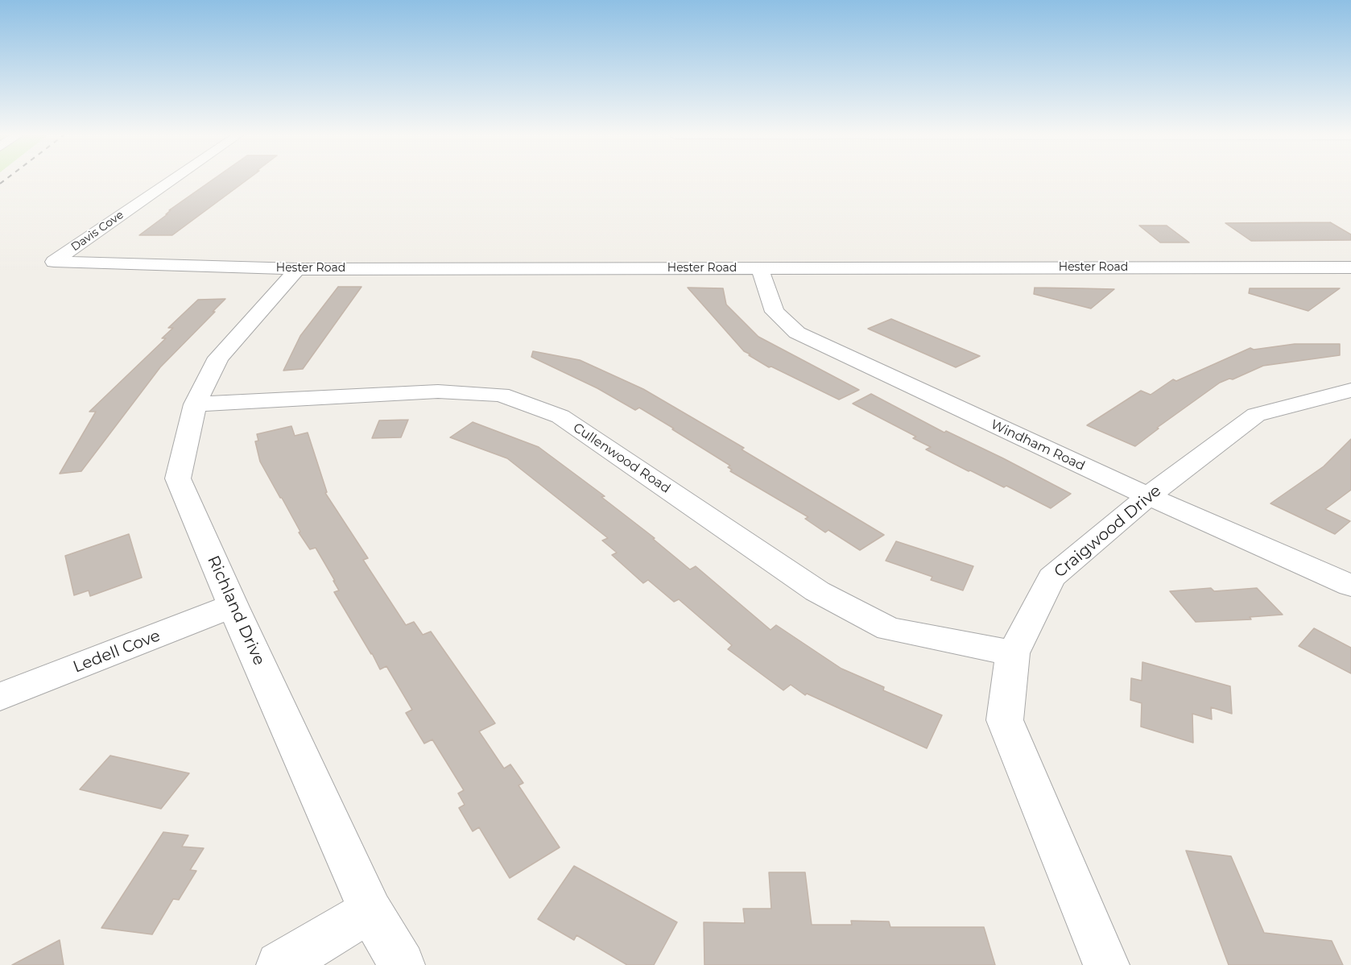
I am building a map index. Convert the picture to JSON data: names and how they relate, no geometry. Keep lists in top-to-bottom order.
{
  "streets": {
    "street": [
      "Davis Cove",
      "Hester Road",
      "Windham Road",
      "Cullenwood Road",
      "Craigwood Drive",
      "Richland Drive",
      "Ledell Cove"
    ]
  },
  "crossings": [
    ["Davis Cove", "Hester Road"],
    ["Hester Road", "Windham Road"],
    ["Hester Road", "Richland Drive"],
    ["Windham Road", "Craigwood Drive"],
    ["Cullenwood Road", "Craigwood Drive"],
    ["Cullenwood Road", "Richland Drive"],
    ["Richland Drive", "Ledell Cove"]
  ]
}
